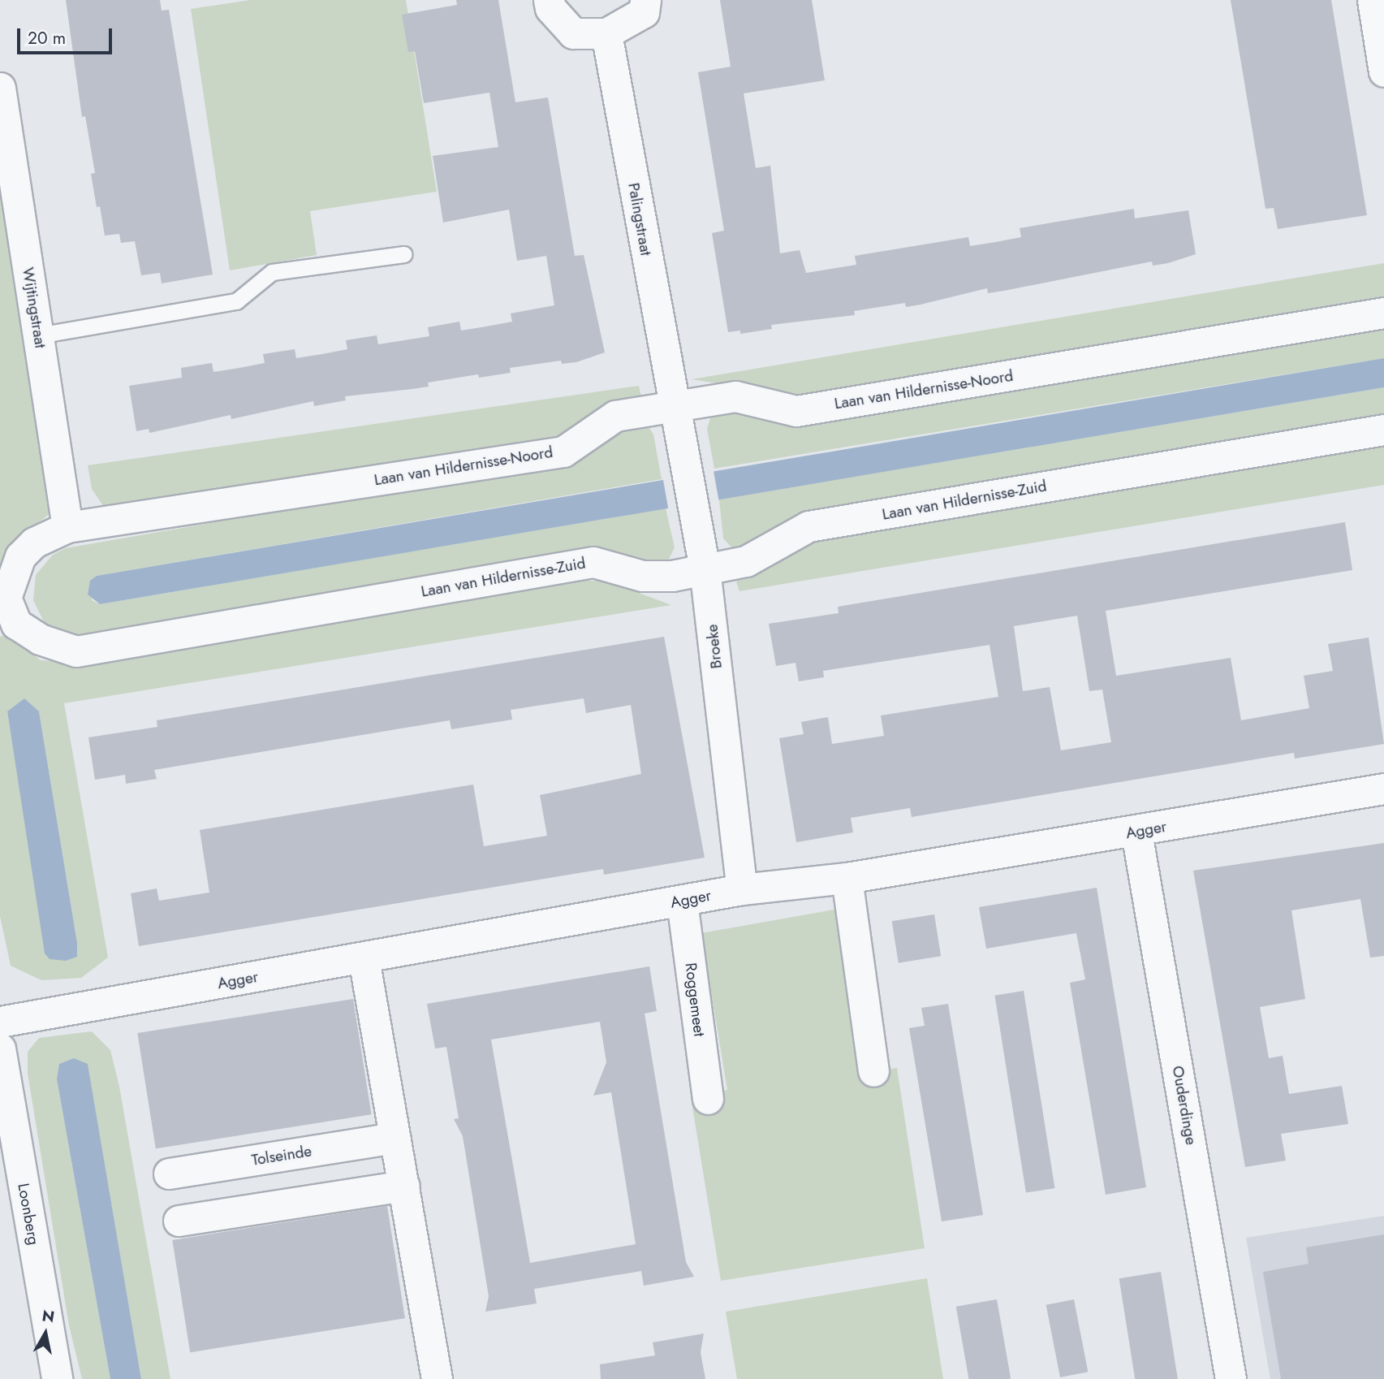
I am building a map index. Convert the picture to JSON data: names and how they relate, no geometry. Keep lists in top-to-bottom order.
{
  "streets": {
    "street": [
      "Palingstraat",
      "Wijtingstraat",
      "Laan van Hildernisse-Noord",
      "Laan van Hildernisse-Zuid",
      "Broeke",
      "Agger",
      "Roggemeet",
      "Ouderdinge",
      "Tolseinde",
      "Loonberg"
    ]
  },
  "crossings": [
    ["Palingstraat", "Laan van Hildernisse-Noord"],
    ["Palingstraat", "Broeke"],
    ["Wijtingstraat", "Laan van Hildernisse-Noord"],
    ["Laan van Hildernisse-Noord", "Laan van Hildernisse-Zuid"],
    ["Laan van Hildernisse-Noord", "Broeke"],
    ["Laan van Hildernisse-Zuid", "Broeke"],
    ["Broeke", "Agger"],
    ["Agger", "Roggemeet"],
    ["Agger", "Ouderdinge"]
  ],
  "scale_bar": "20 m",
  "north": "top"
}
